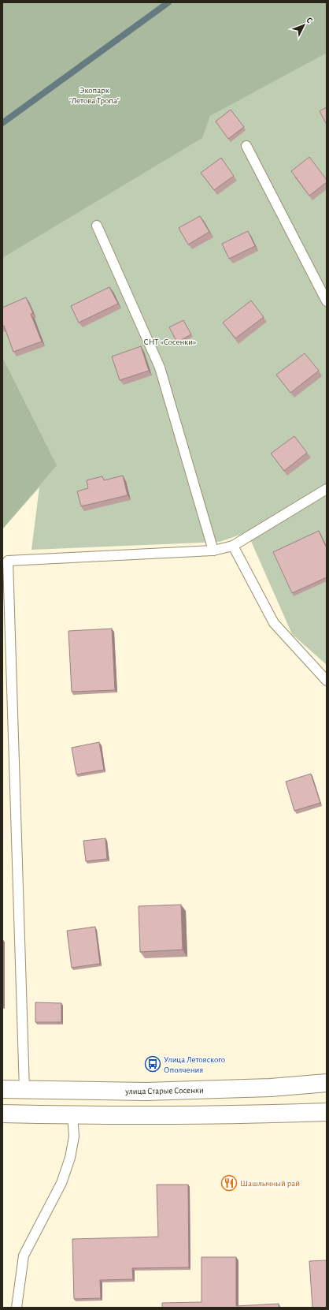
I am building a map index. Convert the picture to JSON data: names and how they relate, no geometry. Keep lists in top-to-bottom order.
{
  "streets": {
    "main road": ["улица Старые Сосенки"]
  },
  "parks": ["Экопарк \"Летова Тропа\"", "СНТ «Сосенки»"],
  "places": {
    "bus stop": ["Улица Летовского Ополчения"],
    "restaurant": ["Шашлычный рай"]
  },
  "north": "top right"
}
